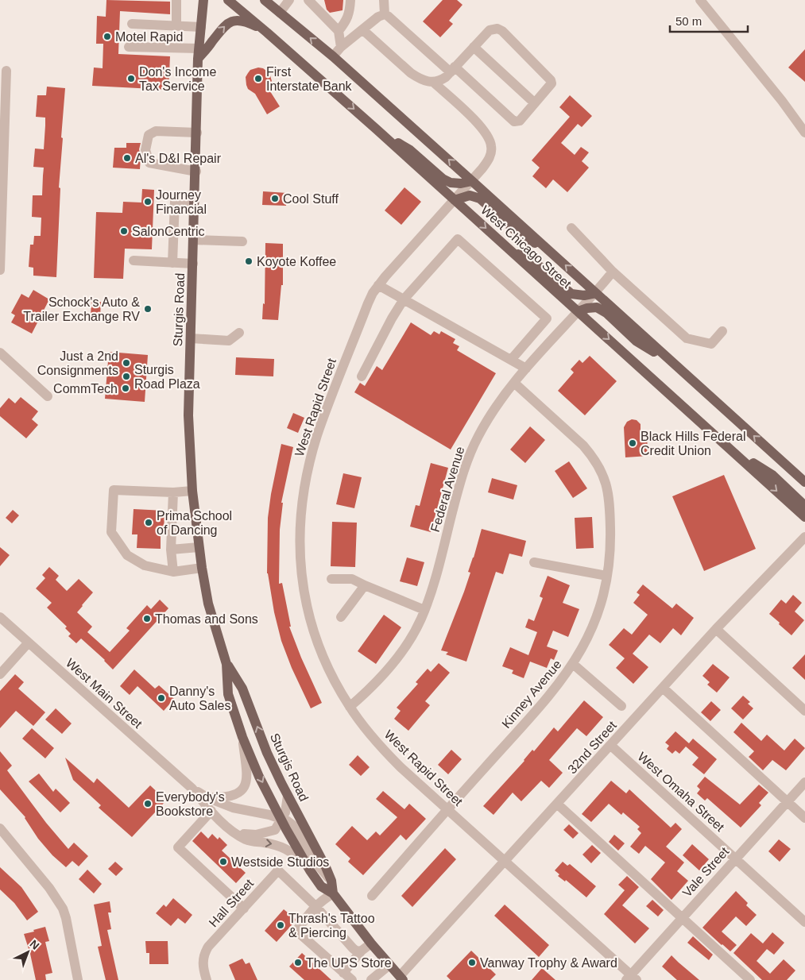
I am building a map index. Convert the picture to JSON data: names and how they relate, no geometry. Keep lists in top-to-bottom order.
{
  "streets": {
    "main road": ["West Chicago Street", "Sturgis Road", "West Main Street"],
    "street": [
      "West Rapid Street",
      "Federal Avenue",
      "Kinney Avenue",
      "32nd Street",
      "West Omaha Street",
      "Vale Street",
      "Hall Street"
    ]
  },
  "crossings": [
    ["West Chicago Street", "West Rapid Street"],
    ["West Chicago Street", "Federal Avenue"],
    ["Sturgis Road", "West Main Street"],
    ["West Rapid Street", "Federal Avenue"],
    ["West Rapid Street", "Kinney Avenue"],
    ["West Rapid Street", "32nd Street"],
    ["West Rapid Street", "Vale Street"],
    ["Federal Avenue", "Kinney Avenue"],
    ["West Main Street", "32nd Street"],
    ["32nd Street", "West Omaha Street"],
    ["West Omaha Street", "Vale Street"]
  ],
  "places": [
    "Motel Rapid",
    "Don's Income Tax Service",
    "First Interstate Bank",
    "Al's D&I Repair",
    "Cool Stuff",
    "Journey Financial",
    "SalonCentric",
    "Koyote Koffee",
    "Schock's Auto & Trailer Exchange RV",
    "Just a 2nd Consignments",
    "Sturgis Road Plaza",
    "CommTech",
    "Black Hills Federal Credit Union",
    "Prima School of Dancing",
    "Thomas and Sons",
    "Danny's Auto Sales",
    "Everybody's Bookstore",
    "Westside Studios",
    "Thrash's Tattoo & Piercing",
    "The UPS Store",
    "Vanway Trophy & Award"
  ],
  "scale_bar": "50 m",
  "north": "top right"
}
